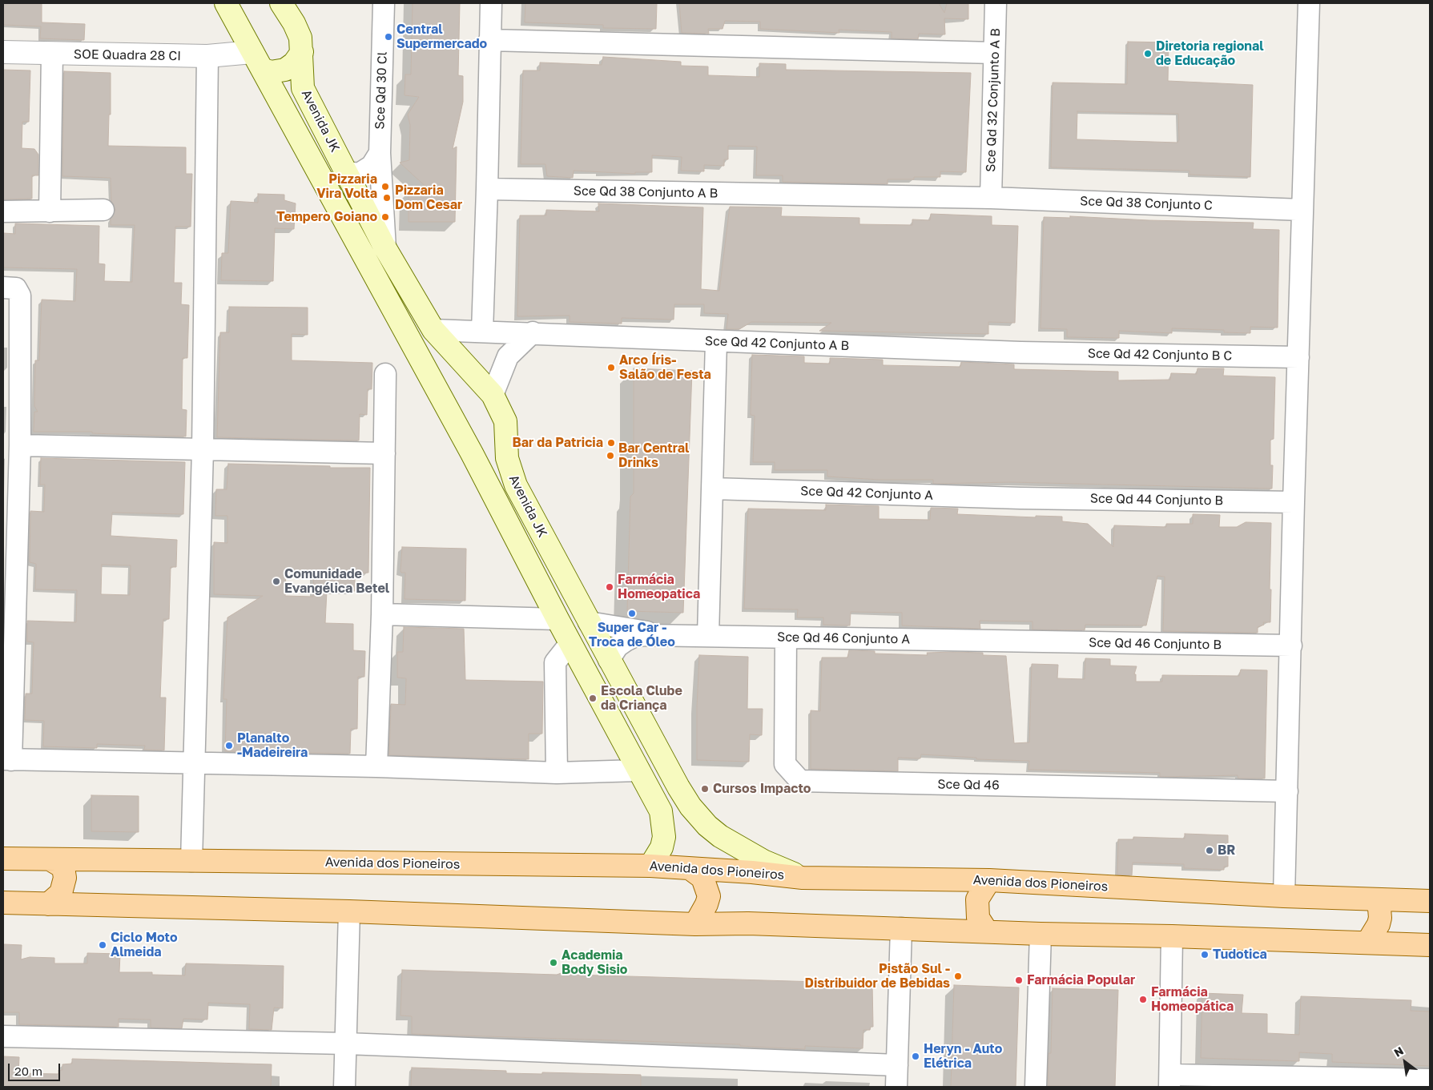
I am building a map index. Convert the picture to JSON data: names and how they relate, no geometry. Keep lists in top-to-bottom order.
{
  "streets": {
    "main road": ["Avenida JK", "Avenida dos Pioneiros"],
    "street": [
      "SOE Quadra 28 CI",
      "Sce Qd 30 Cl",
      "Sce Qd 32 Conjunto A B",
      "Sce Qd 38 Conjunto A B",
      "Sce Qd 38 Conjunto C",
      "Sce Qd 42 Conjunto A B",
      "Sce Qd 42 Conjunto B C",
      "Sce Qd 42 Conjunto A",
      "Sce Qd 44 Conjunto B",
      "Sce Qd 46 Conjunto A",
      "Sce Qd 46 Conjunto B",
      "Sce Qd 46"
    ]
  },
  "crossings": [
    ["SOE Quadra 28 CI", "Avenida JK"],
    ["Sce Qd 30 Cl", "Avenida JK"],
    ["Sce Qd 32 Conjunto A B", "Sce Qd 38 Conjunto A B"],
    ["Sce Qd 32 Conjunto A B", "Sce Qd 38 Conjunto C"],
    ["Avenida JK", "Sce Qd 42 Conjunto A B"],
    ["Avenida JK", "Sce Qd 46 Conjunto A"],
    ["Avenida JK", "Avenida dos Pioneiros"],
    ["Sce Qd 38 Conjunto A B", "Sce Qd 38 Conjunto C"],
    ["Sce Qd 42 Conjunto A B", "Sce Qd 42 Conjunto B C"],
    ["Sce Qd 42 Conjunto A", "Sce Qd 44 Conjunto B"],
    ["Sce Qd 46 Conjunto A", "Sce Qd 46 Conjunto B"],
    ["Sce Qd 46 Conjunto A", "Sce Qd 46"]
  ],
  "places": [
    "Central Supermercado",
    "Diretoria regional de Educação",
    "Pizzaria Vira Volta",
    "Pizzaria Dom Cesar",
    "Tempero Goiano",
    "Arco Íris- Salão de Festa",
    "Bar da Patricia",
    "Bar Central Drinks",
    "Comunidade Evangélica Betel",
    "Farmácia Homeopatica",
    "Super Car - Troca de Óleo",
    "Escola Clube da Criança",
    "Planalto -Madeireira",
    "Cursos Impacto",
    "BR",
    "Ciclo Moto Almeida",
    "Tudotica",
    "Academia Body Sisio",
    "Pistão Sul - Distribuidor de Bebidas",
    "Farmácia Popular",
    "Farmácia Homeopática",
    "Heryn - Auto Elétrica"
  ],
  "scale_bar": "20 m",
  "north": "top left"
}
